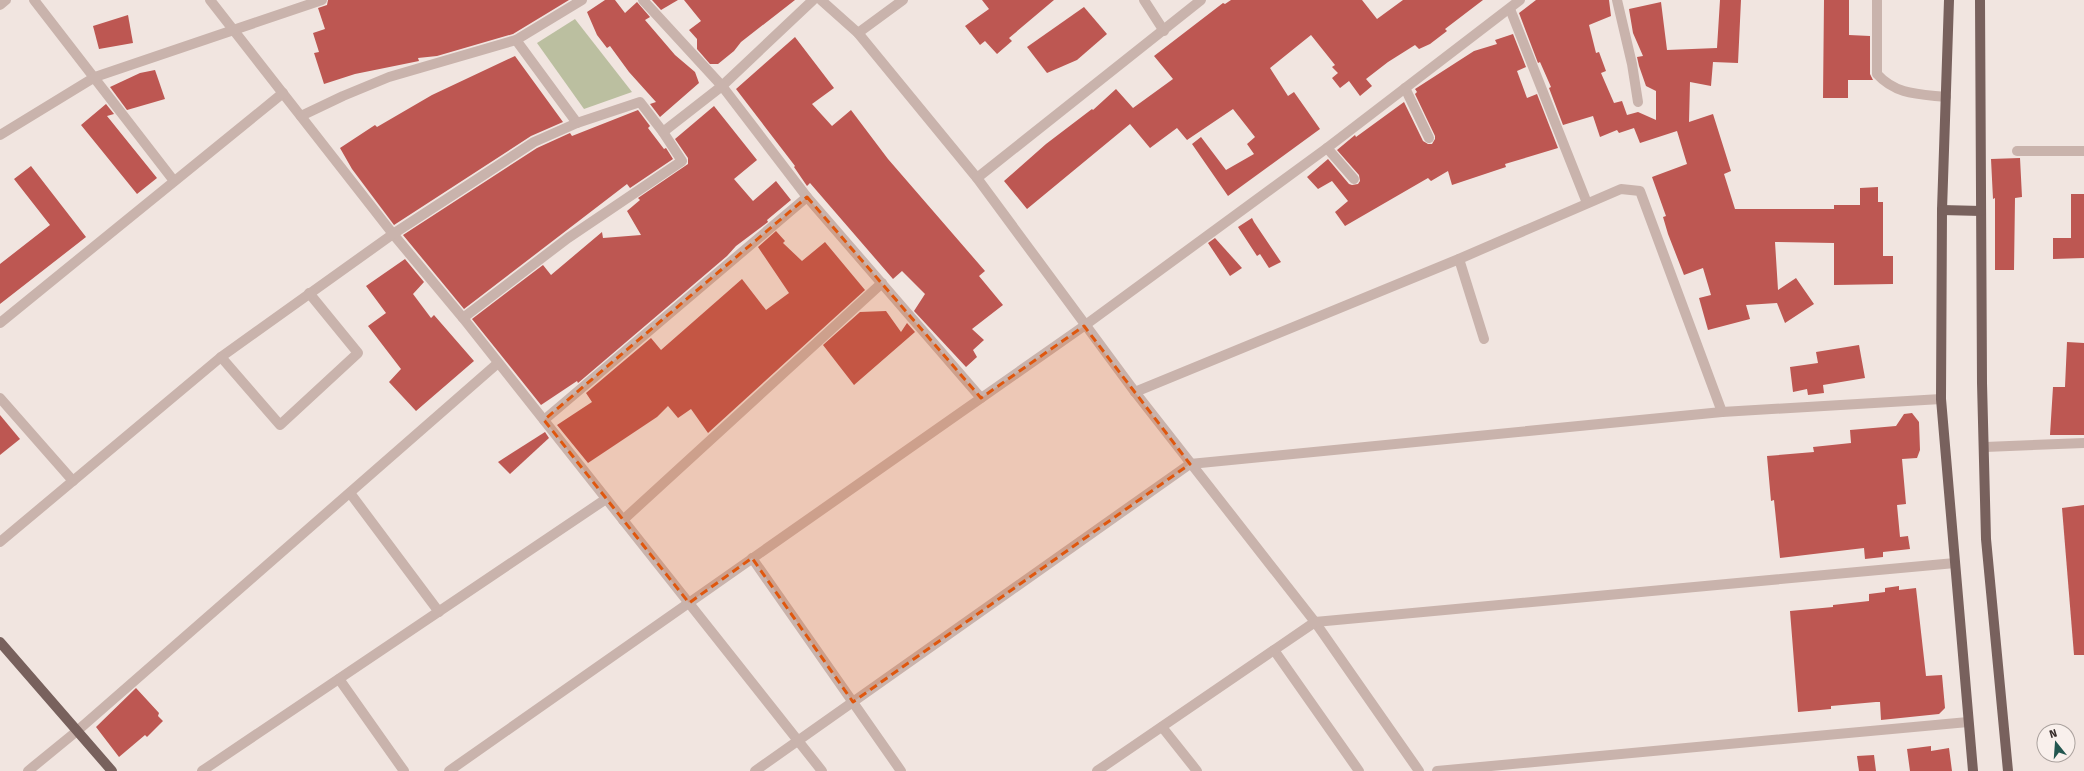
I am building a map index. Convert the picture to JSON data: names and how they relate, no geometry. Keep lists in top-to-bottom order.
{
  "north": "top"
}
